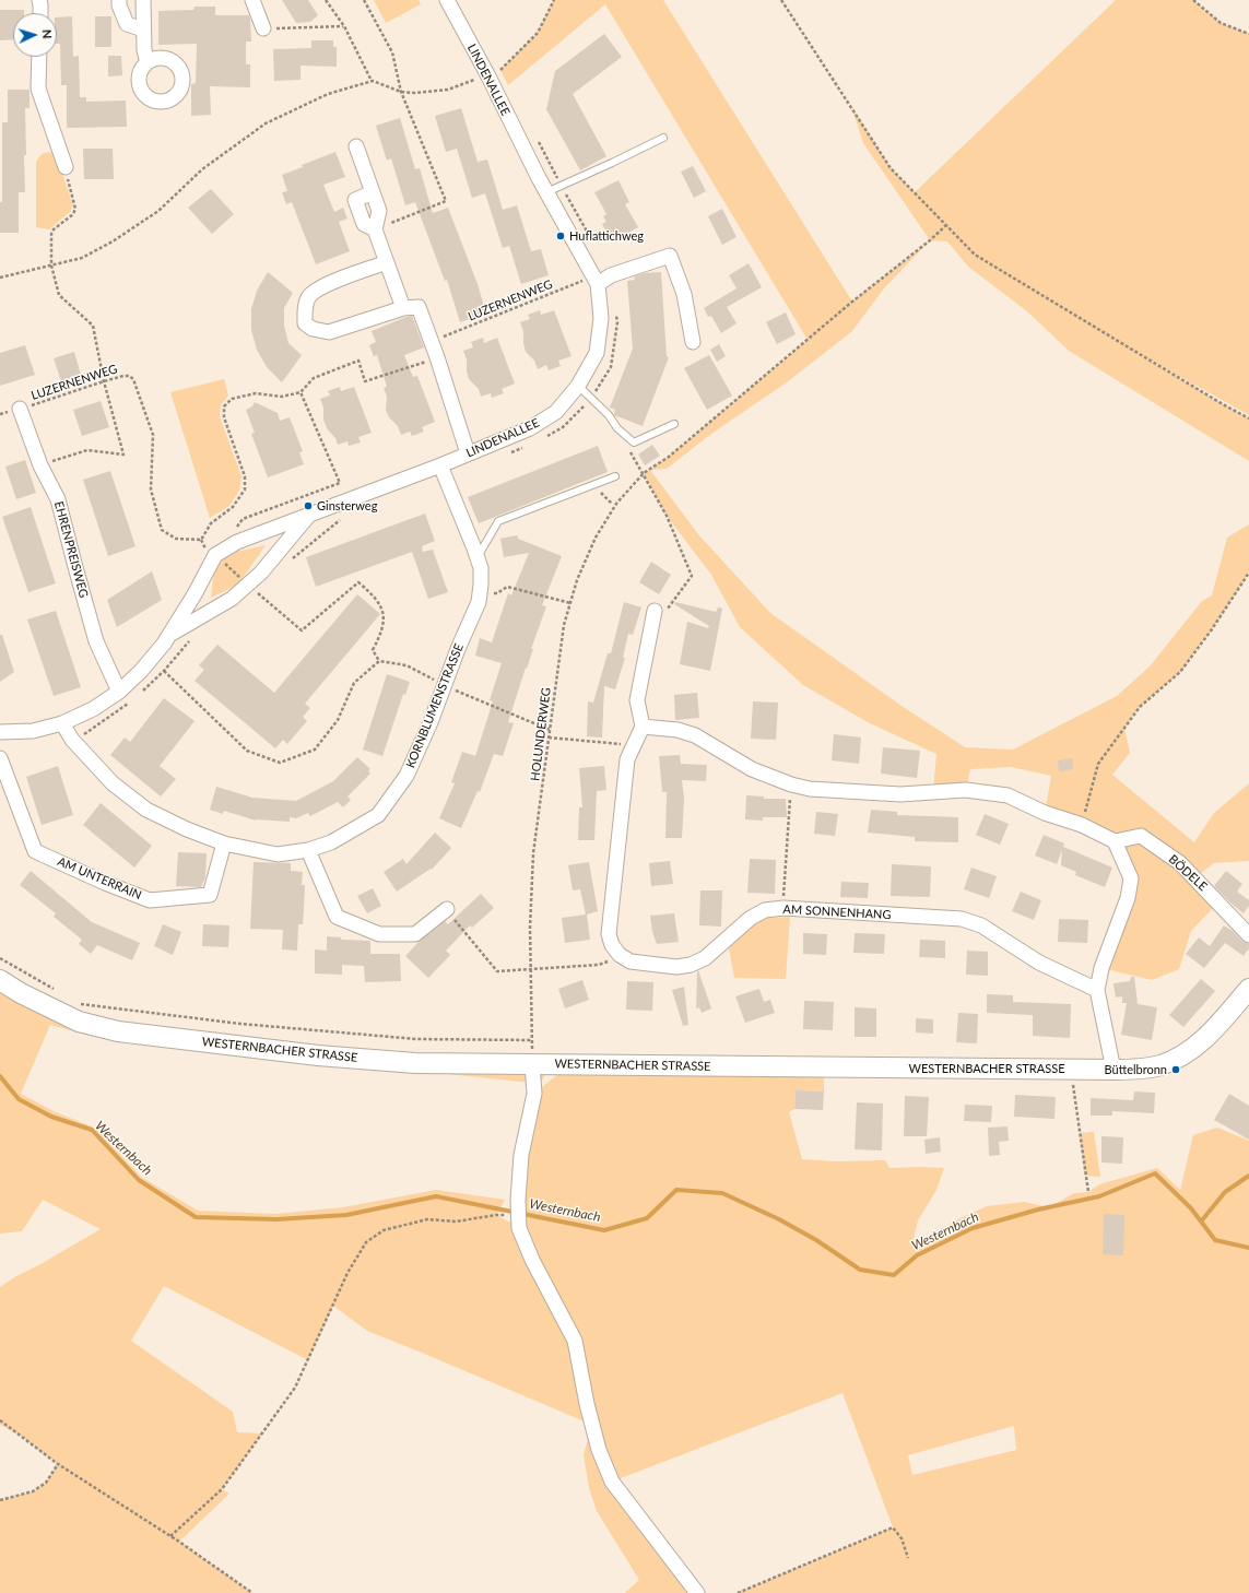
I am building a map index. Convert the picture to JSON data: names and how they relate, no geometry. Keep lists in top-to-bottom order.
{
  "streets": {
    "street": [
      "LINDENALLEE",
      "EHRENPREISWEG",
      "KORNBLUMENSTRASSE",
      "BÖDELE",
      "AM UNTERRAIN",
      "AM SONNENHANG",
      "WESTERNBACHER STRASSE"
    ],
    "path": ["LUZERNENWEG", "HOLUNDERWEG"]
  },
  "crossings": [
    ["LINDENALLEE", "LUZERNENWEG"],
    ["LINDENALLEE", "EHRENPREISWEG"],
    ["LINDENALLEE", "KORNBLUMENSTRASSE"],
    ["LUZERNENWEG", "EHRENPREISWEG"],
    ["KORNBLUMENSTRASSE", "AM UNTERRAIN"]
  ],
  "water": ["Westernbach"],
  "places": ["Huflattichweg", "Ginsterweg", "Büttelbronn"],
  "north": "right"
}
